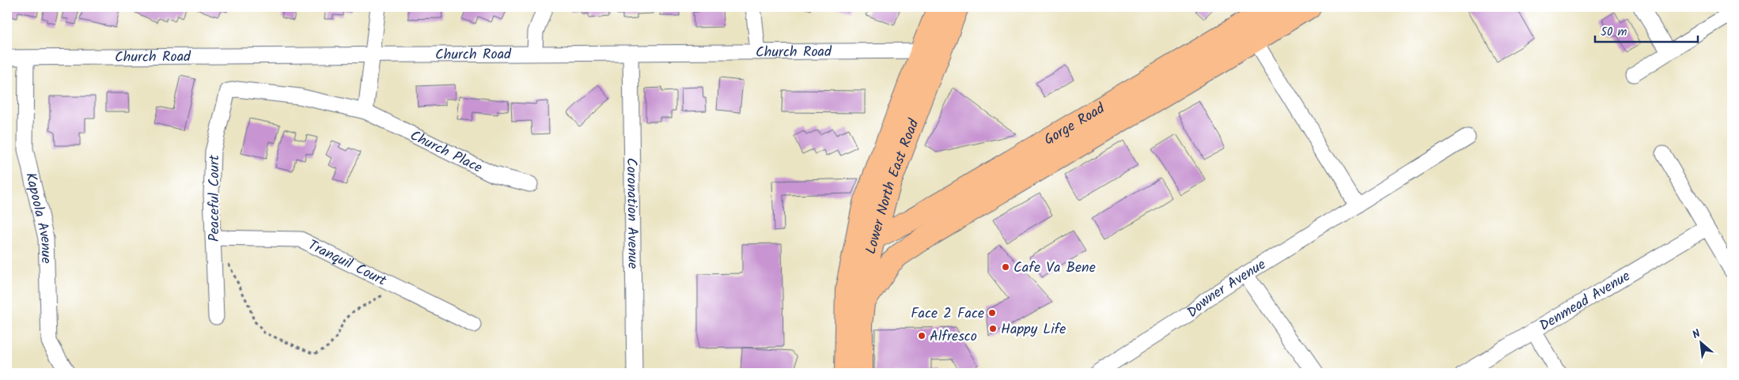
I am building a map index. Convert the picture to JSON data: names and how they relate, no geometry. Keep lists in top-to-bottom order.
{
  "streets": {
    "main road": ["Gorge Road", "Lower North East Road"],
    "street": [
      "Church Road",
      "Church Place",
      "Peaceful Court",
      "Coronation Avenue",
      "Kapoola Avenue",
      "Tranquil Court",
      "Downer Avenue",
      "Denmead Avenue"
    ]
  },
  "crossings": [
    ["Church Road", "Lower North East Road"],
    ["Church Road", "Coronation Avenue"],
    ["Church Road", "Kapoola Avenue"],
    ["Gorge Road", "Lower North East Road"],
    ["Church Place", "Peaceful Court"],
    ["Peaceful Court", "Tranquil Court"]
  ],
  "places": [
    "Cafe Va Bene",
    "Face 2 Face",
    "Happy Life",
    "Alfresco"
  ],
  "scale_bar": "50 m",
  "north": "top left"
}
